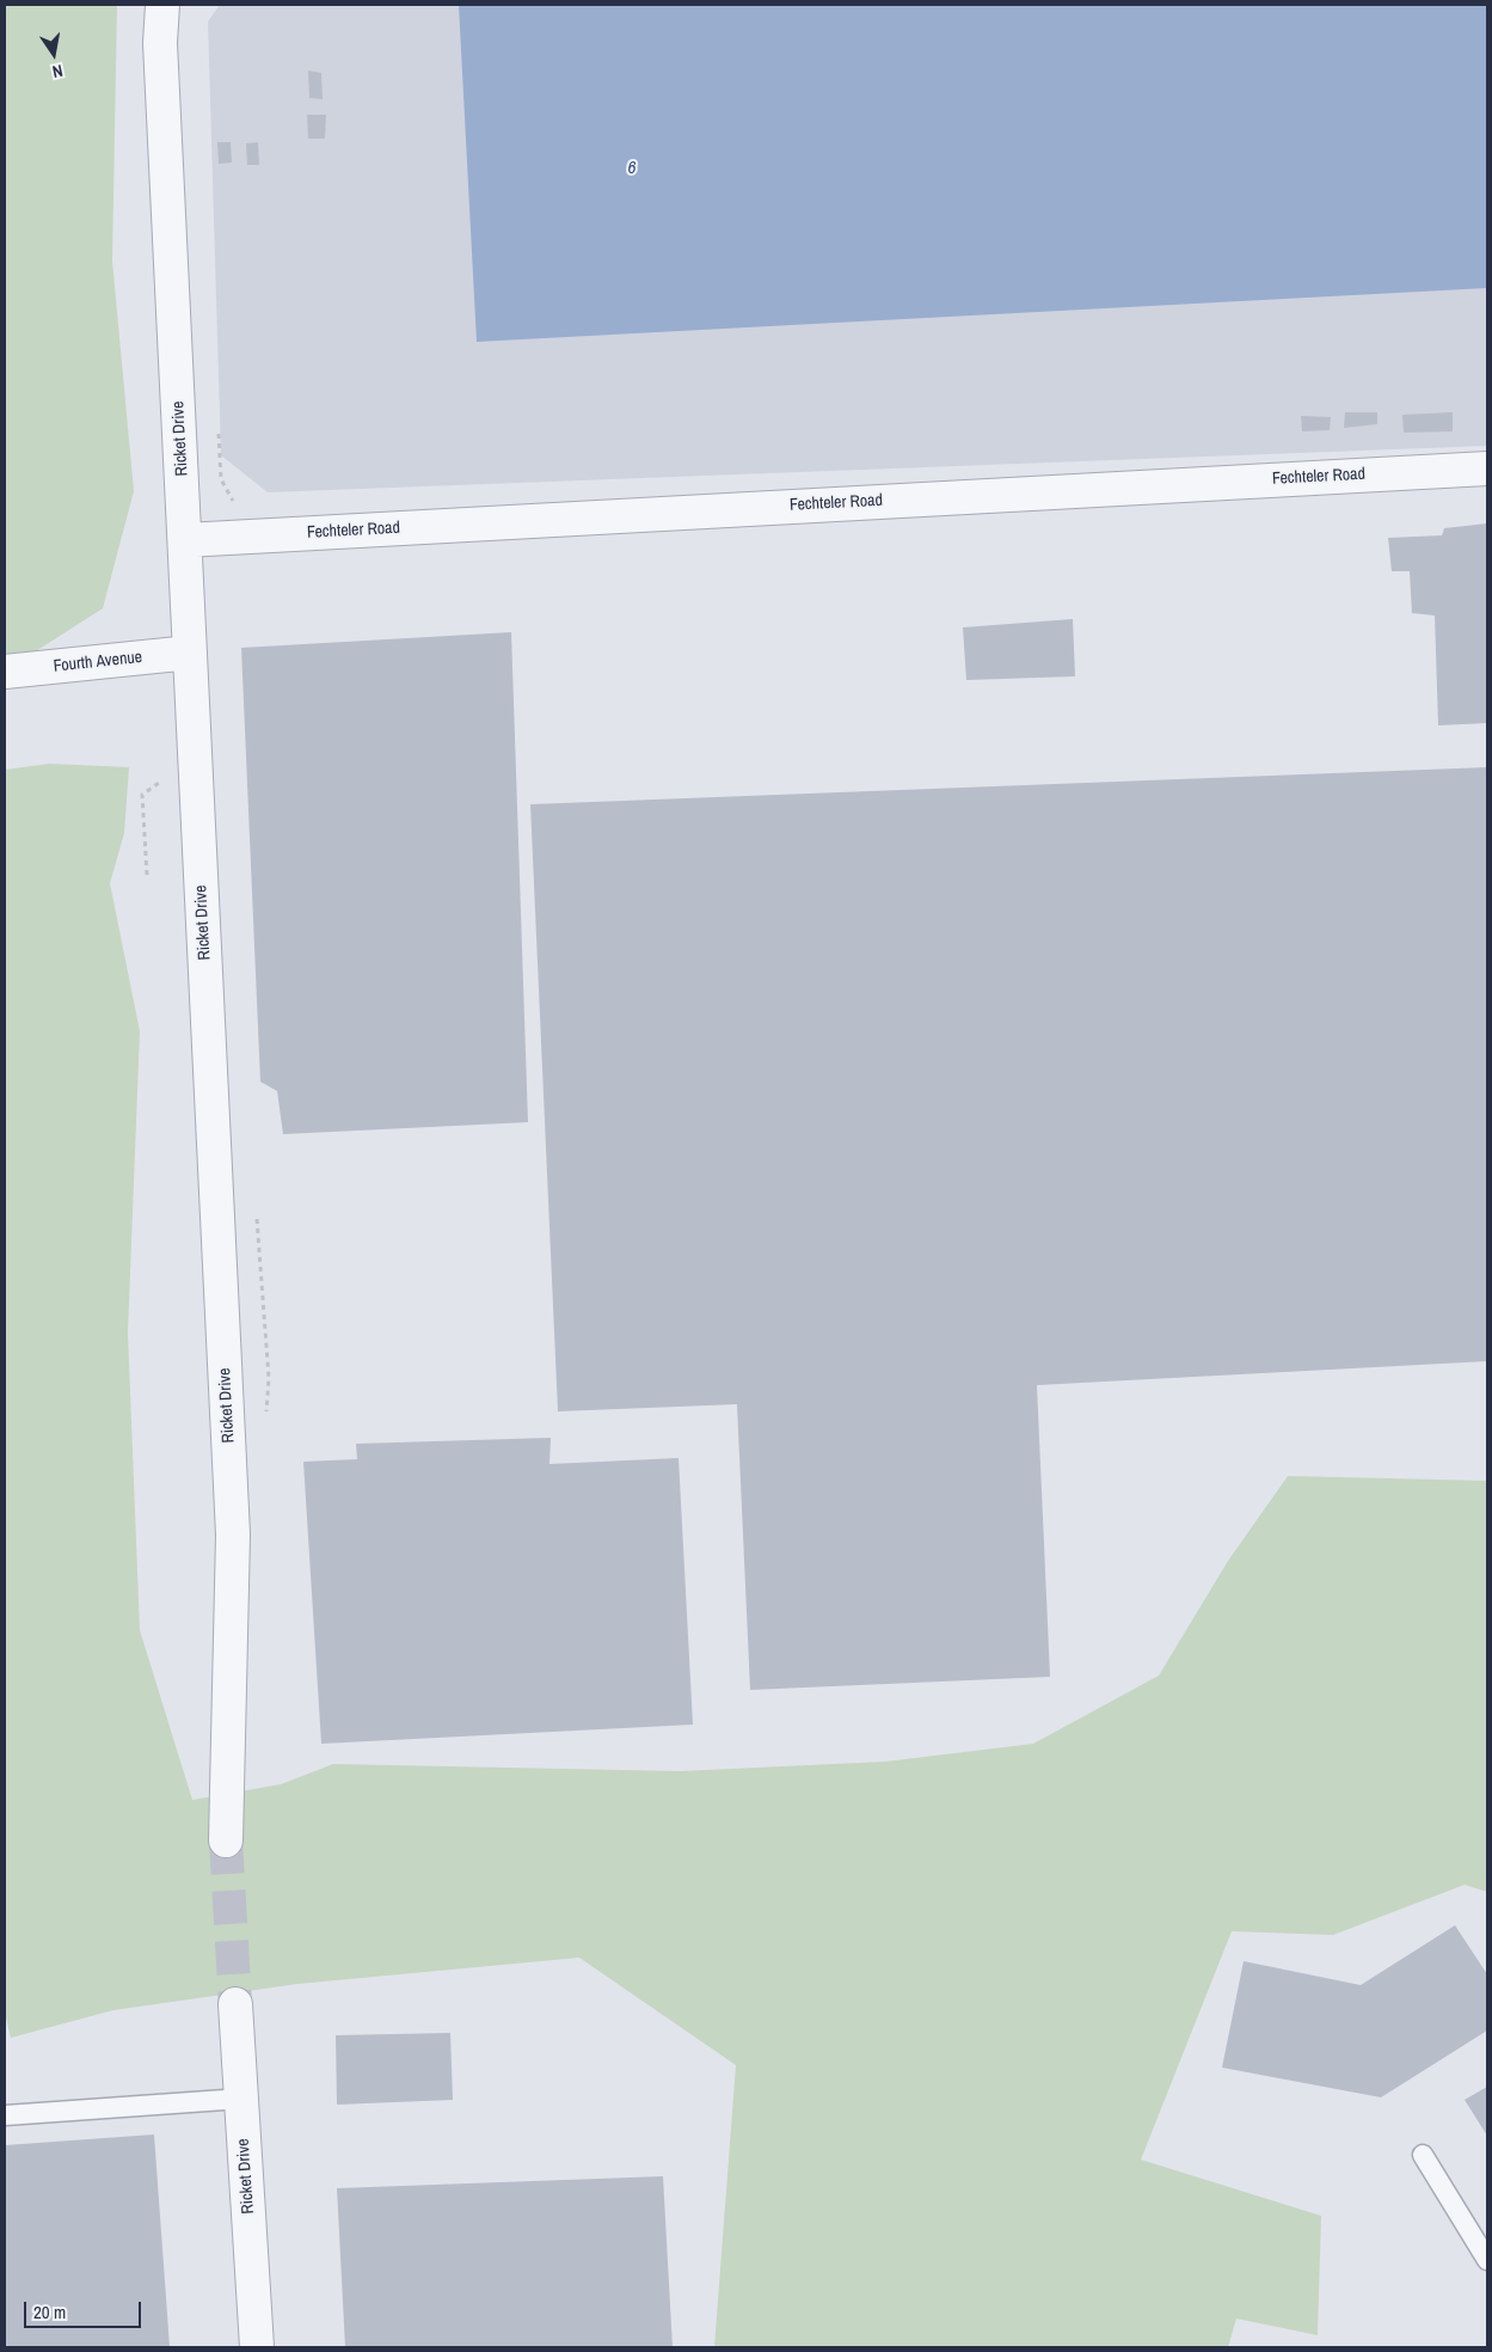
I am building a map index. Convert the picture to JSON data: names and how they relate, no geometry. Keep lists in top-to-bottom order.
{
  "streets": {
    "street": ["Ricket Drive", "Fechteler Road", "Fourth Avenue"]
  },
  "crossings": [
    ["Ricket Drive", "Fechteler Road"],
    ["Ricket Drive", "Fourth Avenue"]
  ],
  "water": ["6"],
  "scale_bar": "20 m",
  "north": "bottom"
}
